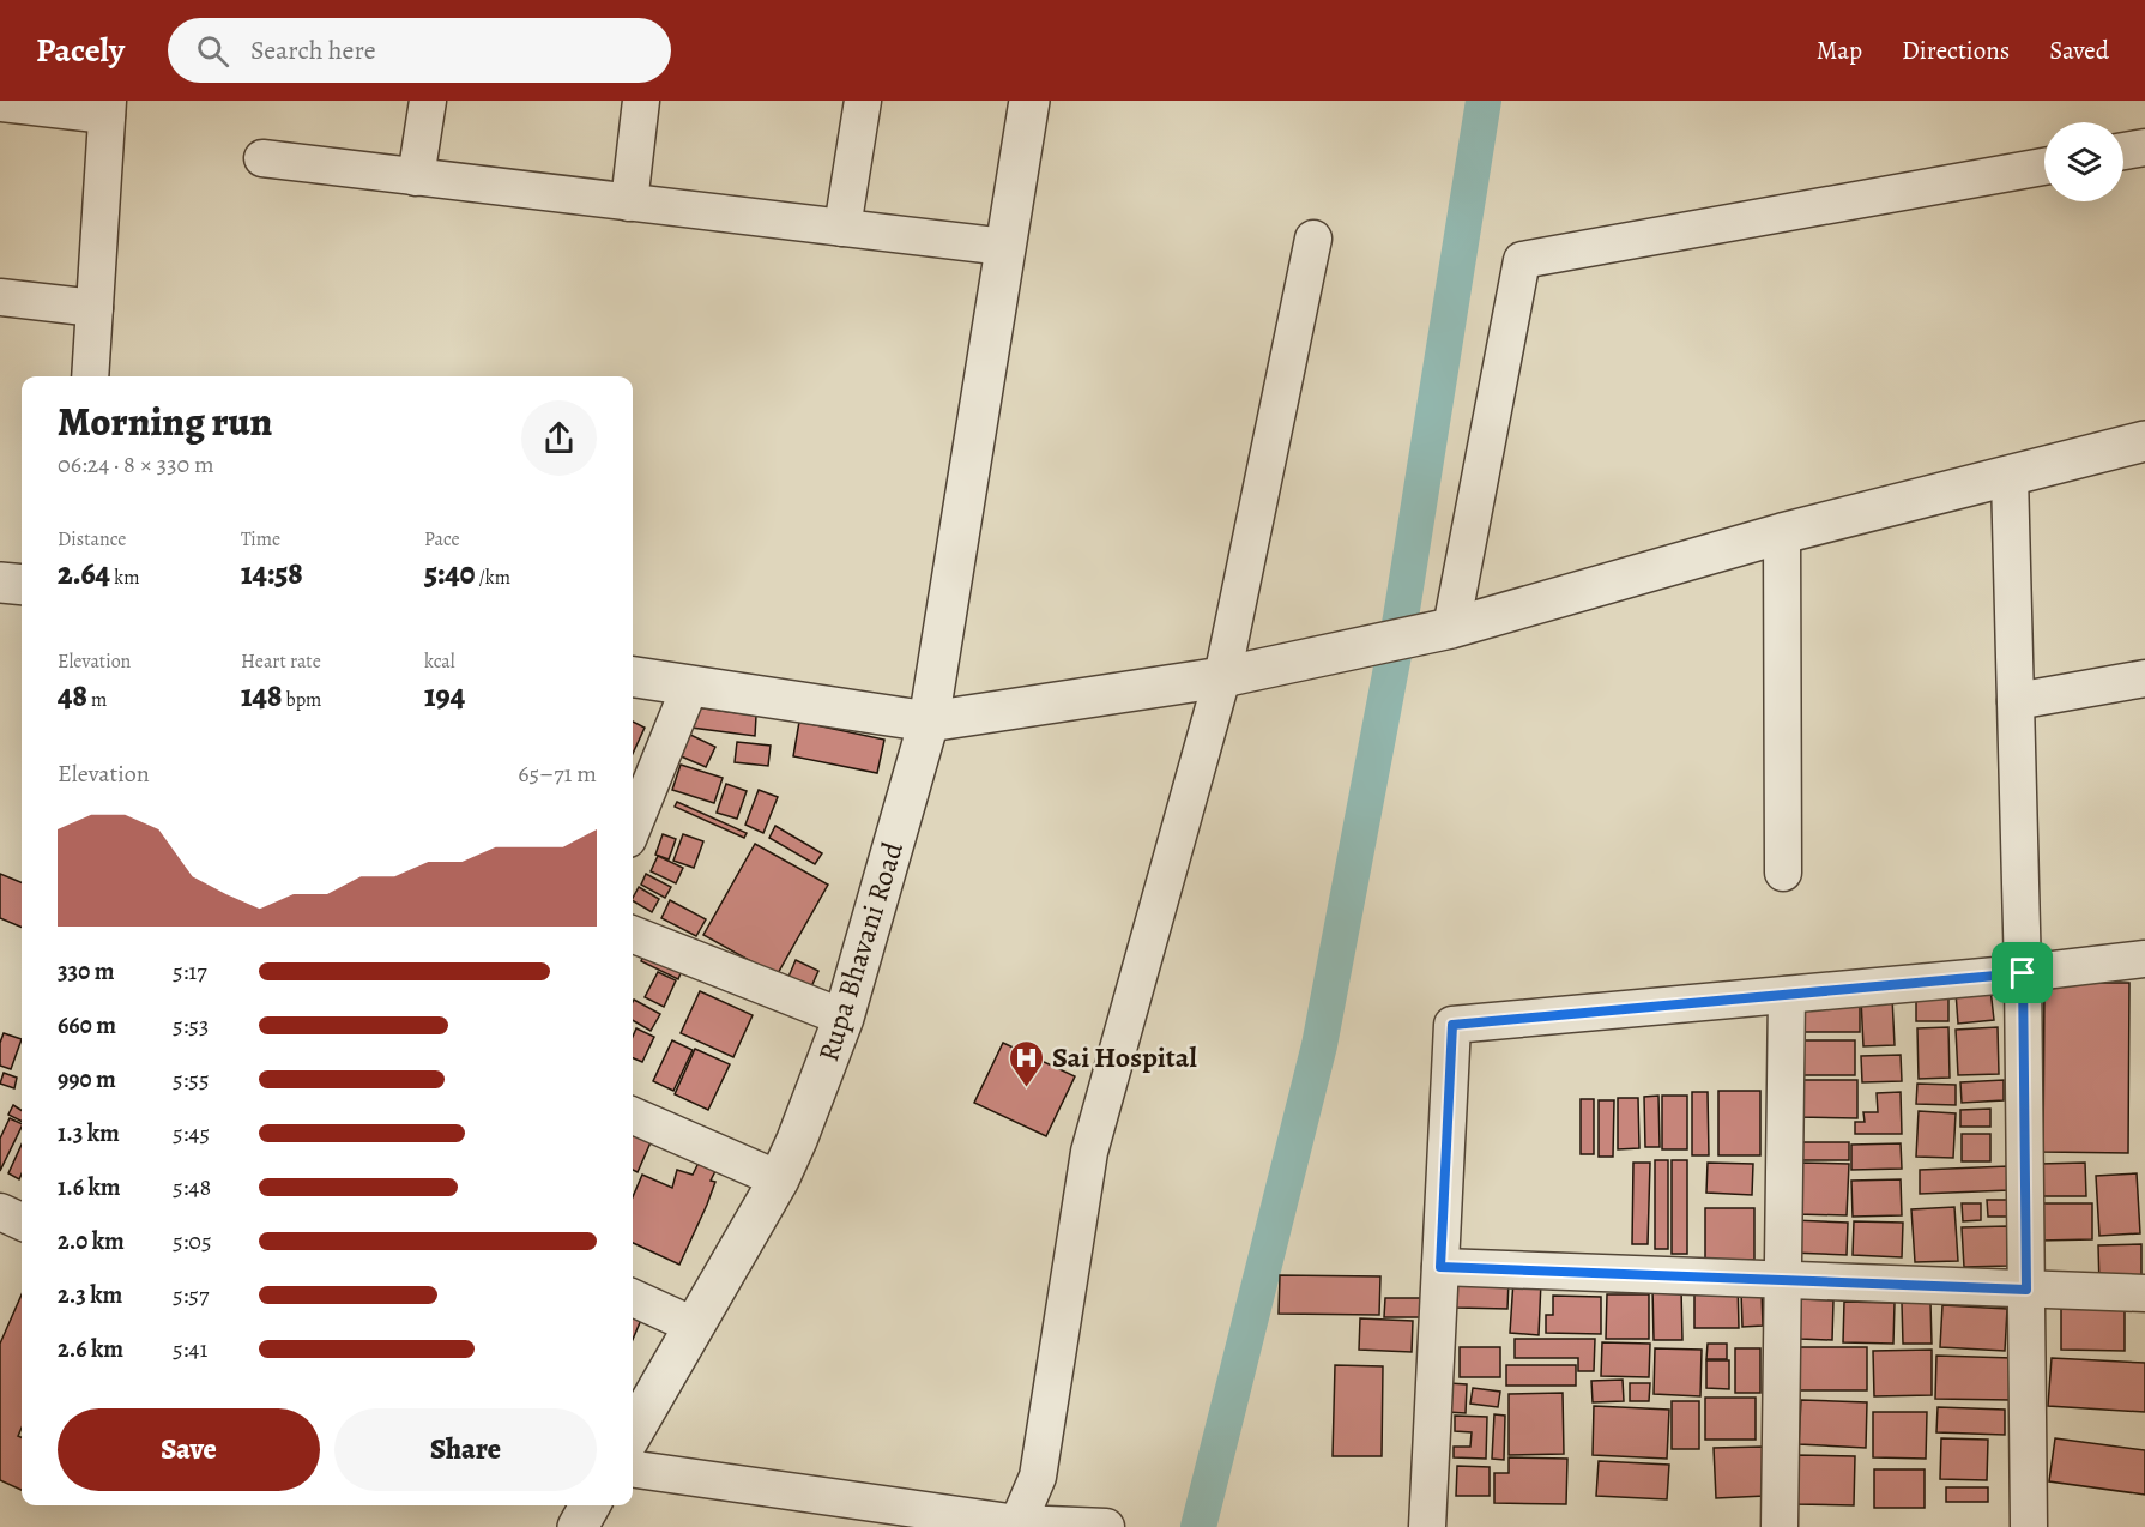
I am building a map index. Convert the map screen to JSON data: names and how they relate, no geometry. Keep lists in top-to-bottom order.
{
  "streets": {
    "street": ["Rupa Bhavani Road"]
  },
  "places": {
    "hospital": ["Sai Hospital"]
  },
  "page": {
    "header": "Pacely",
    "search": "Search here",
    "nav": ["Map", "Directions", "Saved"],
    "heading": ["Morning run", "06:24 · 8 × 330 m"],
    "stats": [
      ["Distance", "2.64 km"],
      ["Time", "14:58"],
      ["Pace", "5:40 /km"],
      ["Elevation", "48 m"],
      ["Heart rate", "148 bpm"],
      ["kcal", "194"]
    ],
    "chart": ["Elevation", "65–71 m"],
    "list": [
      {
        "name": "330 m",
        "note": "5:17"
      },
      {
        "name": "660 m",
        "note": "5:53"
      },
      {
        "name": "990 m",
        "note": "5:55"
      },
      {
        "name": "1.3 km",
        "note": "5:45"
      },
      {
        "name": "1.6 km",
        "note": "5:48"
      },
      {
        "name": "2.0 km",
        "note": "5:05"
      },
      {
        "name": "2.3 km",
        "note": "5:57"
      },
      {
        "name": "2.6 km",
        "note": "5:41"
      }
    ],
    "buttons": ["Save", "Share"]
  }
}
